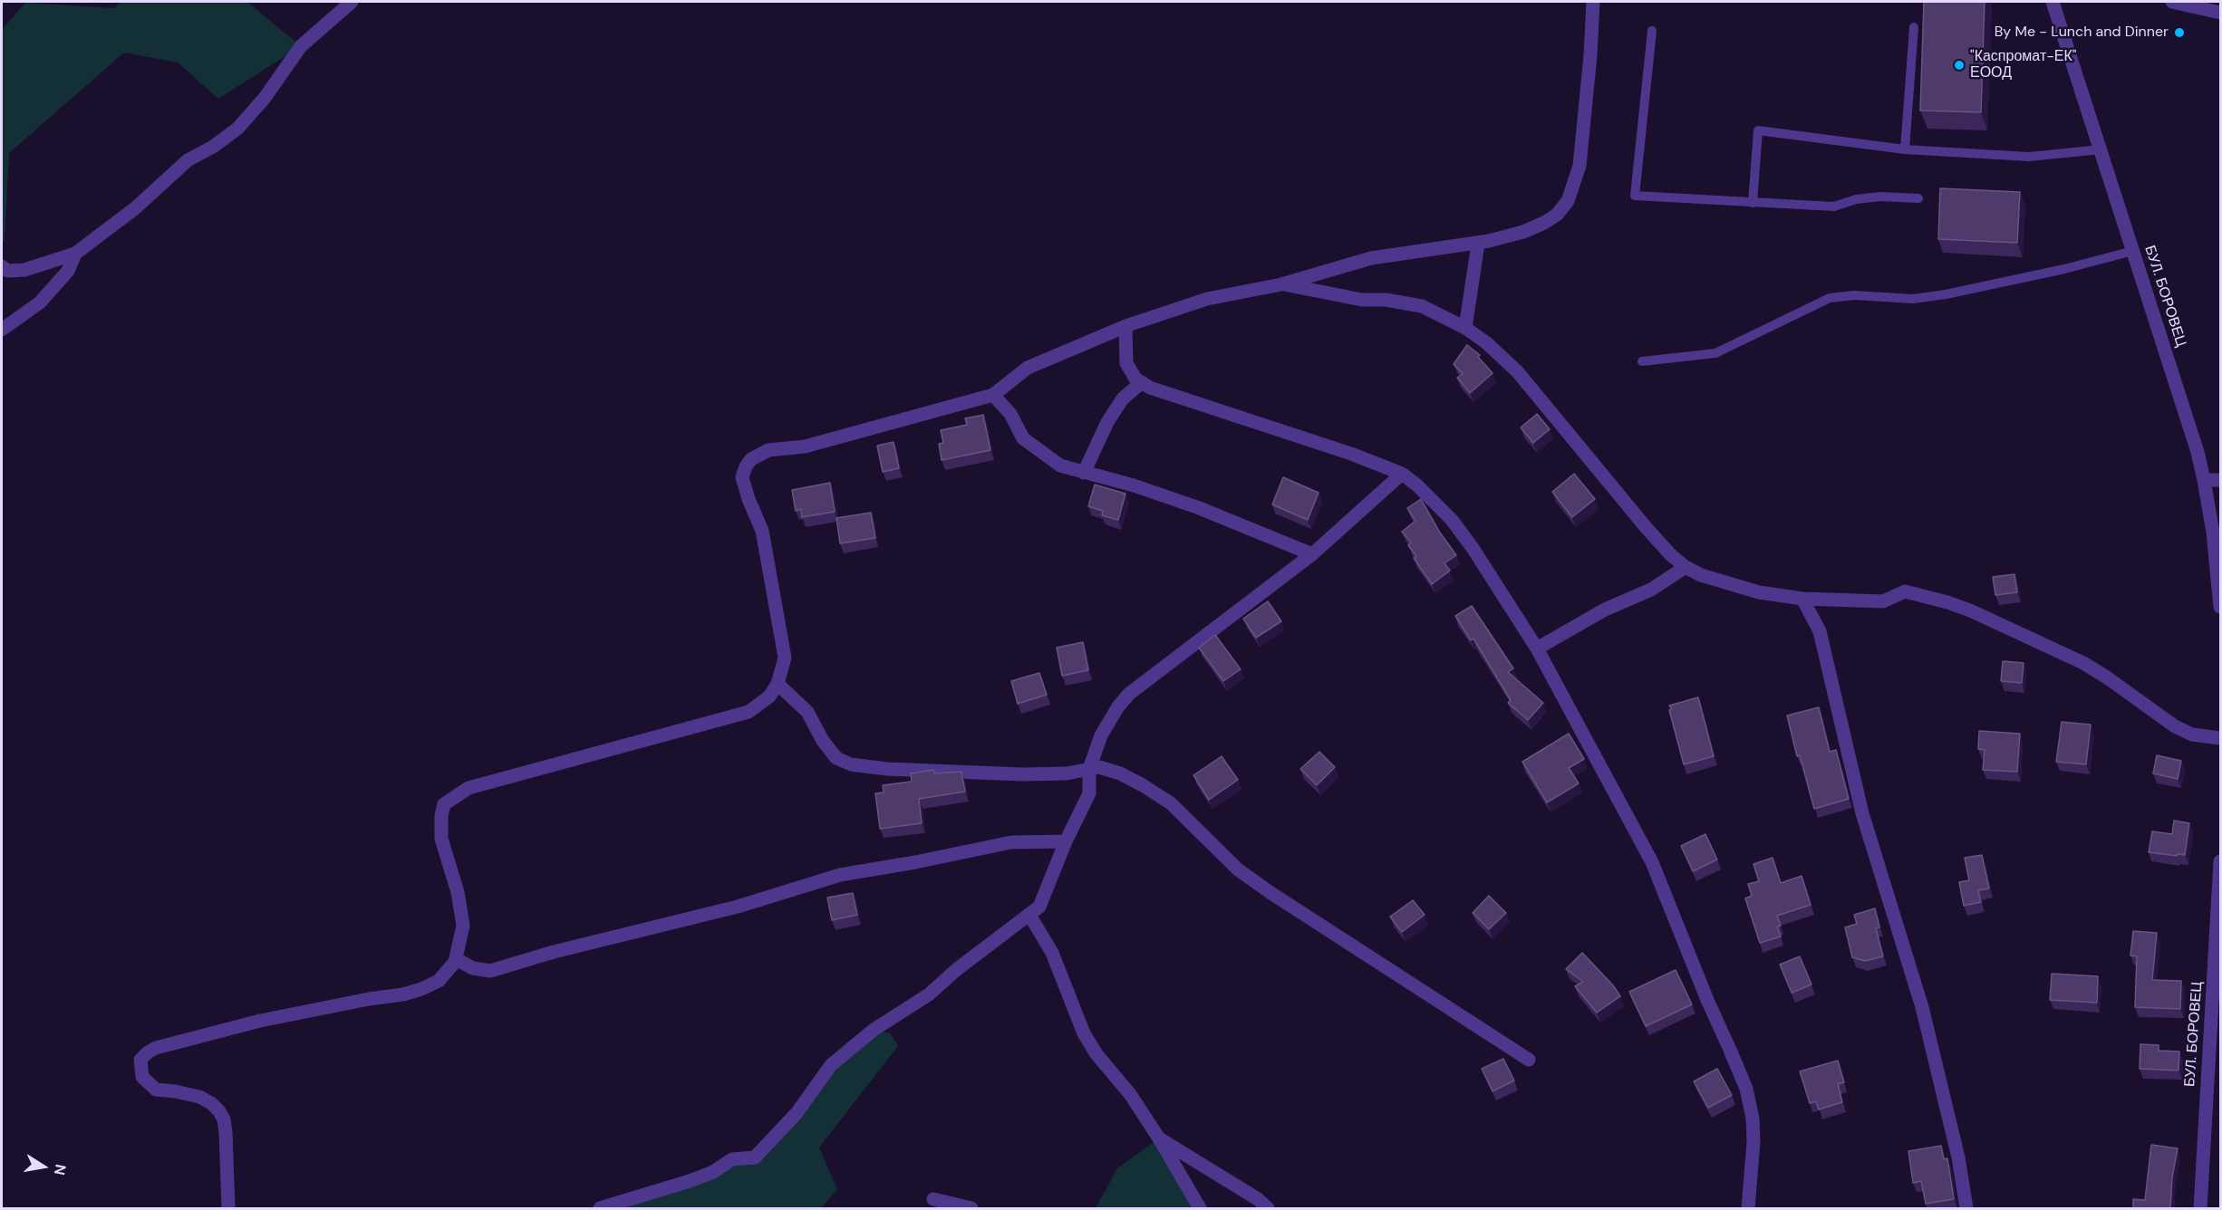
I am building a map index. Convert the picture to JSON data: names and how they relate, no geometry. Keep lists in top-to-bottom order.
{
  "streets": {
    "street": ["БУЛ. БОРОВЕЦ"]
  },
  "places": ["By Me - Lunch and Dinner", "\"Каспромат-ЕК\" ЕООД"],
  "north": "right"
}
